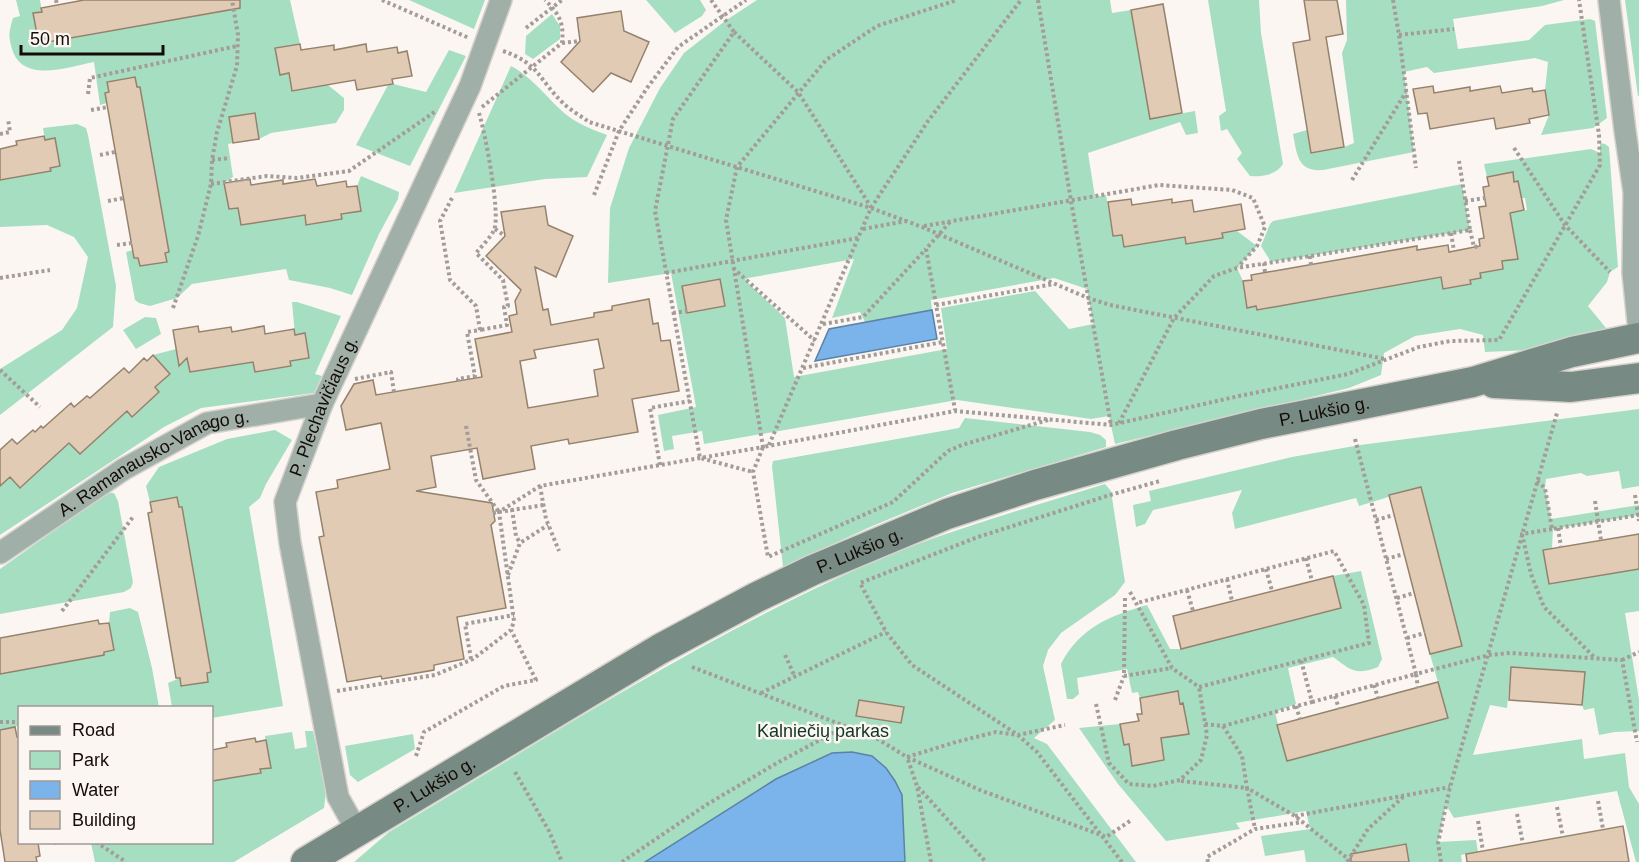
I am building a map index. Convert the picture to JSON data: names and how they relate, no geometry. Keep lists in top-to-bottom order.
{
  "streets": {
    "main road": ["P. Lukšio g."],
    "street": ["P. Plechavičiaus g.", "A. Ramanausko-Vanago g."]
  },
  "crossings": [
    ["P. Plechavičiaus g.", "P. Lukšio g."],
    ["P. Plechavičiaus g.", "A. Ramanausko-Vanago g."]
  ],
  "parks": ["Kalniečių parkas"],
  "legend": [
    "Road",
    "Park",
    "Water",
    "Building"
  ],
  "scale_bar": "50 m"
}
